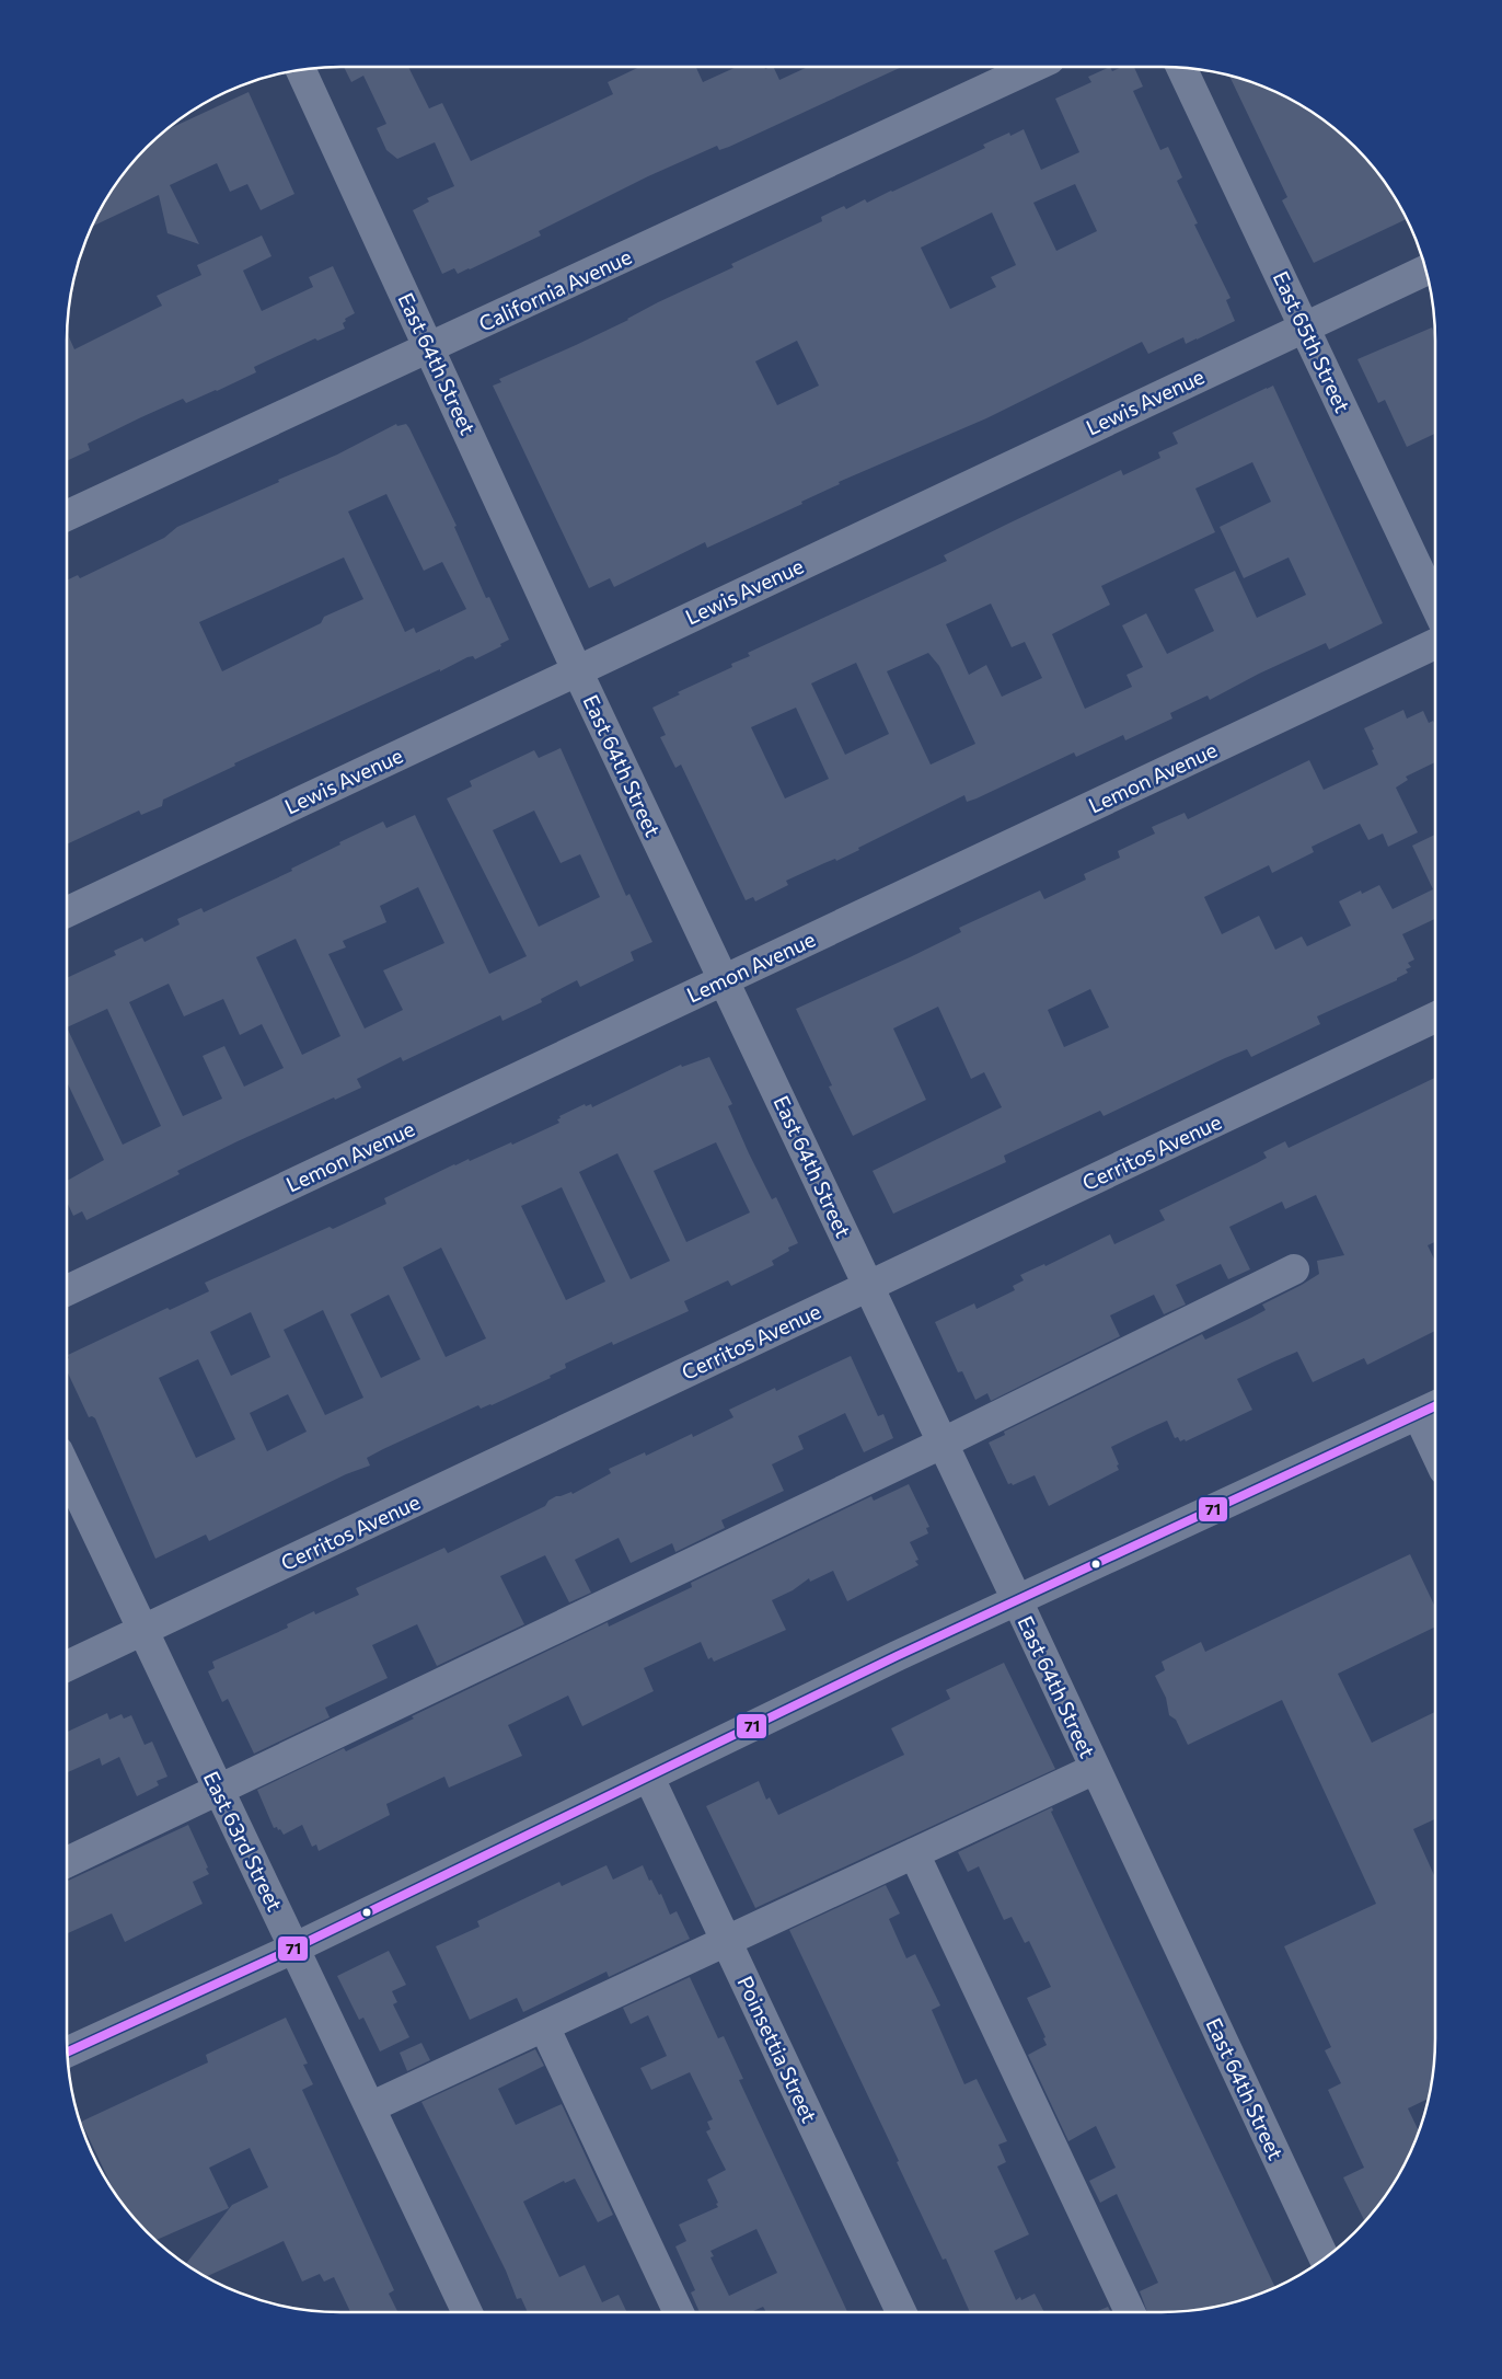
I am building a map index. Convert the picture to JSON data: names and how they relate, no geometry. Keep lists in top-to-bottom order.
{
  "streets": {
    "street": [
      "California Avenue",
      "East 65th Street",
      "East 64th Street",
      "Lewis Avenue",
      "Lemon Avenue",
      "Cerritos Avenue",
      "East 63rd Street",
      "Poinsettia Street"
    ]
  },
  "crossings": [
    ["California Avenue", "East 64th Street"],
    ["East 65th Street", "Lewis Avenue"],
    ["East 64th Street", "Lewis Avenue"],
    ["East 64th Street", "Lemon Avenue"],
    ["East 64th Street", "Cerritos Avenue"],
    ["Cerritos Avenue", "East 63rd Street"]
  ],
  "lines": ["transit line 71"]
}
